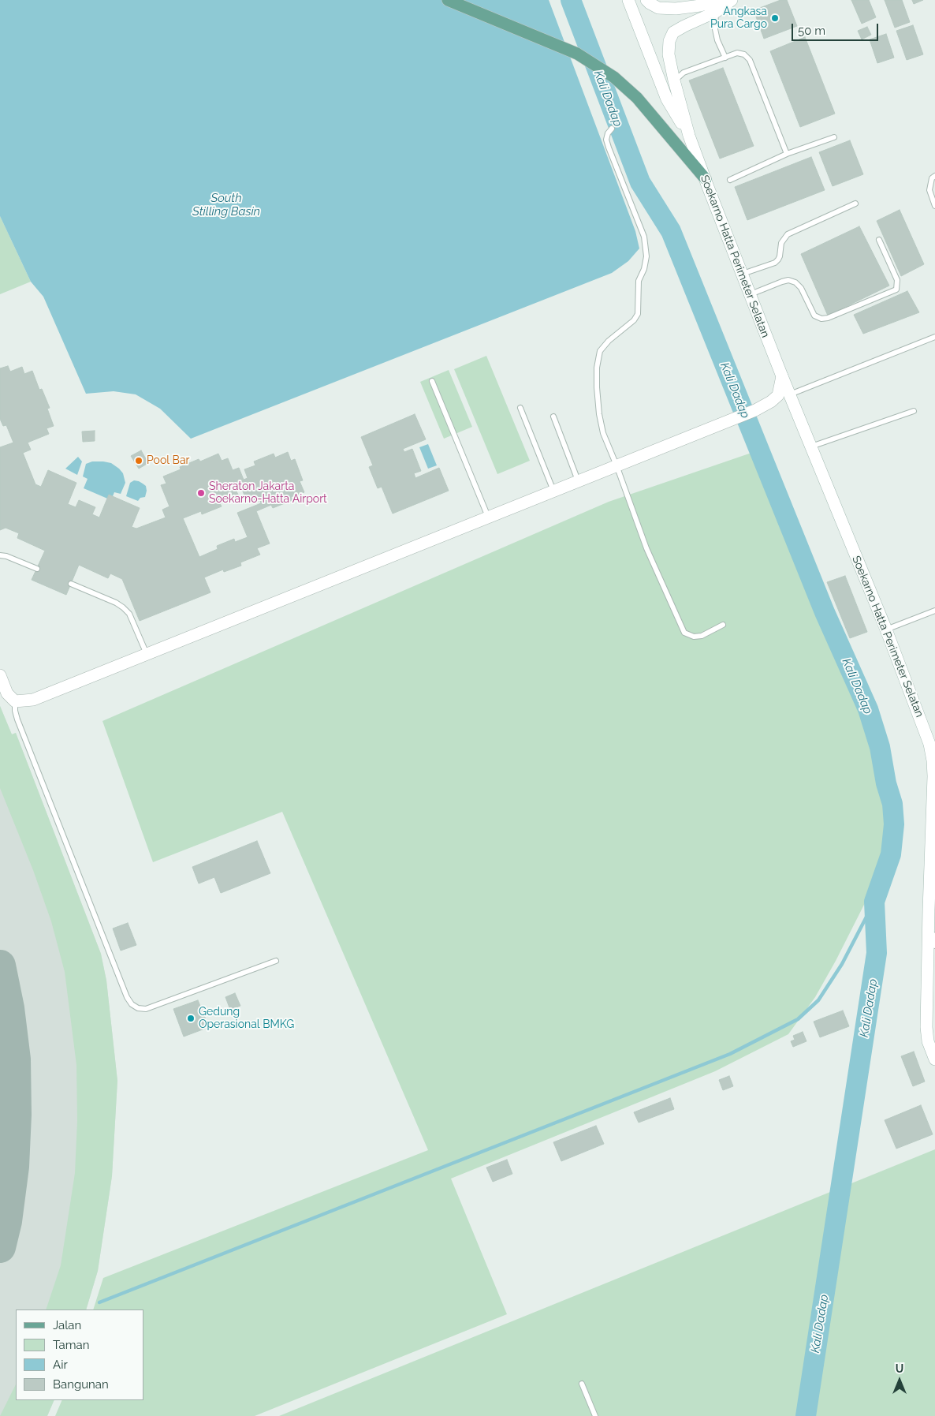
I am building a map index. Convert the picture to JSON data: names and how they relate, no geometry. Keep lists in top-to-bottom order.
{
  "streets": {
    "main road": ["Soekarno Hatta Perimeter Selatan"]
  },
  "water": ["Kali Dadap", "South Stilling Basin"],
  "places": [
    "Angkasa Pura Cargo",
    "Pool Bar",
    "Sheraton Jakarta Soekarno-Hatta Airport",
    "Gedung Operasional BMKG"
  ],
  "legend": [
    "Jalan",
    "Taman",
    "Air",
    "Bangunan"
  ],
  "scale_bar": "50 m",
  "north": "top"
}
